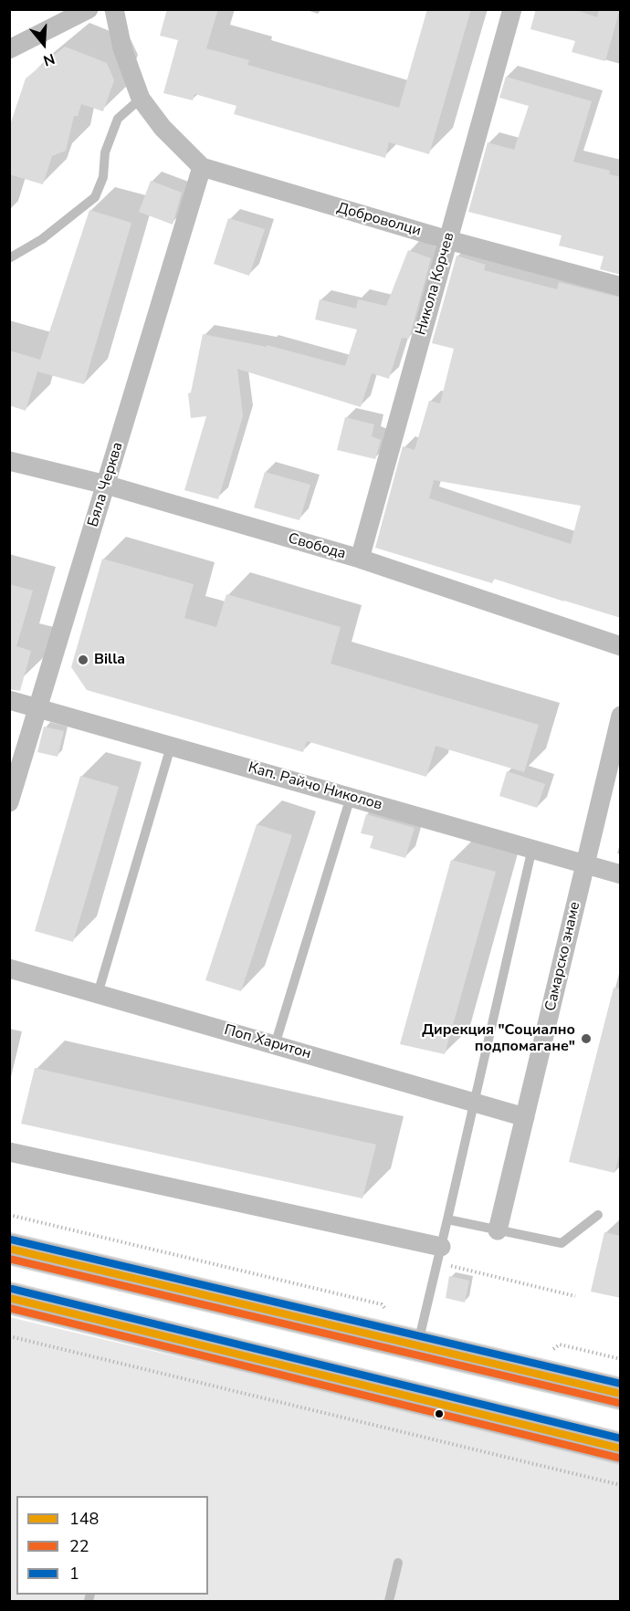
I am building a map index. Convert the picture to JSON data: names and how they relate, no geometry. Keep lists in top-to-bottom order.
{
  "streets": {
    "street": [
      "Доброволци",
      "Никола Корчев",
      "Бяла Черква",
      "Свобода",
      "Кап. Райчо Николов",
      "Самарско знаме",
      "Поп Харитон"
    ]
  },
  "crossings": [
    ["Доброволци", "Никола Корчев"],
    ["Доброволци", "Бяла Черква"],
    ["Никола Корчев", "Свобода"],
    ["Бяла Черква", "Свобода"],
    ["Бяла Черква", "Кап. Райчо Николов"],
    ["Кап. Райчо Николов", "Самарско знаме"],
    ["Самарско знаме", "Поп Харитон"]
  ],
  "places": ["Billa", "Дирекция \"Социално подпомагане\""],
  "lines": ["transit line 1", "transit line 148", "transit line 22"],
  "legend": ["148", "22", "1"],
  "north": "bottom"
}
